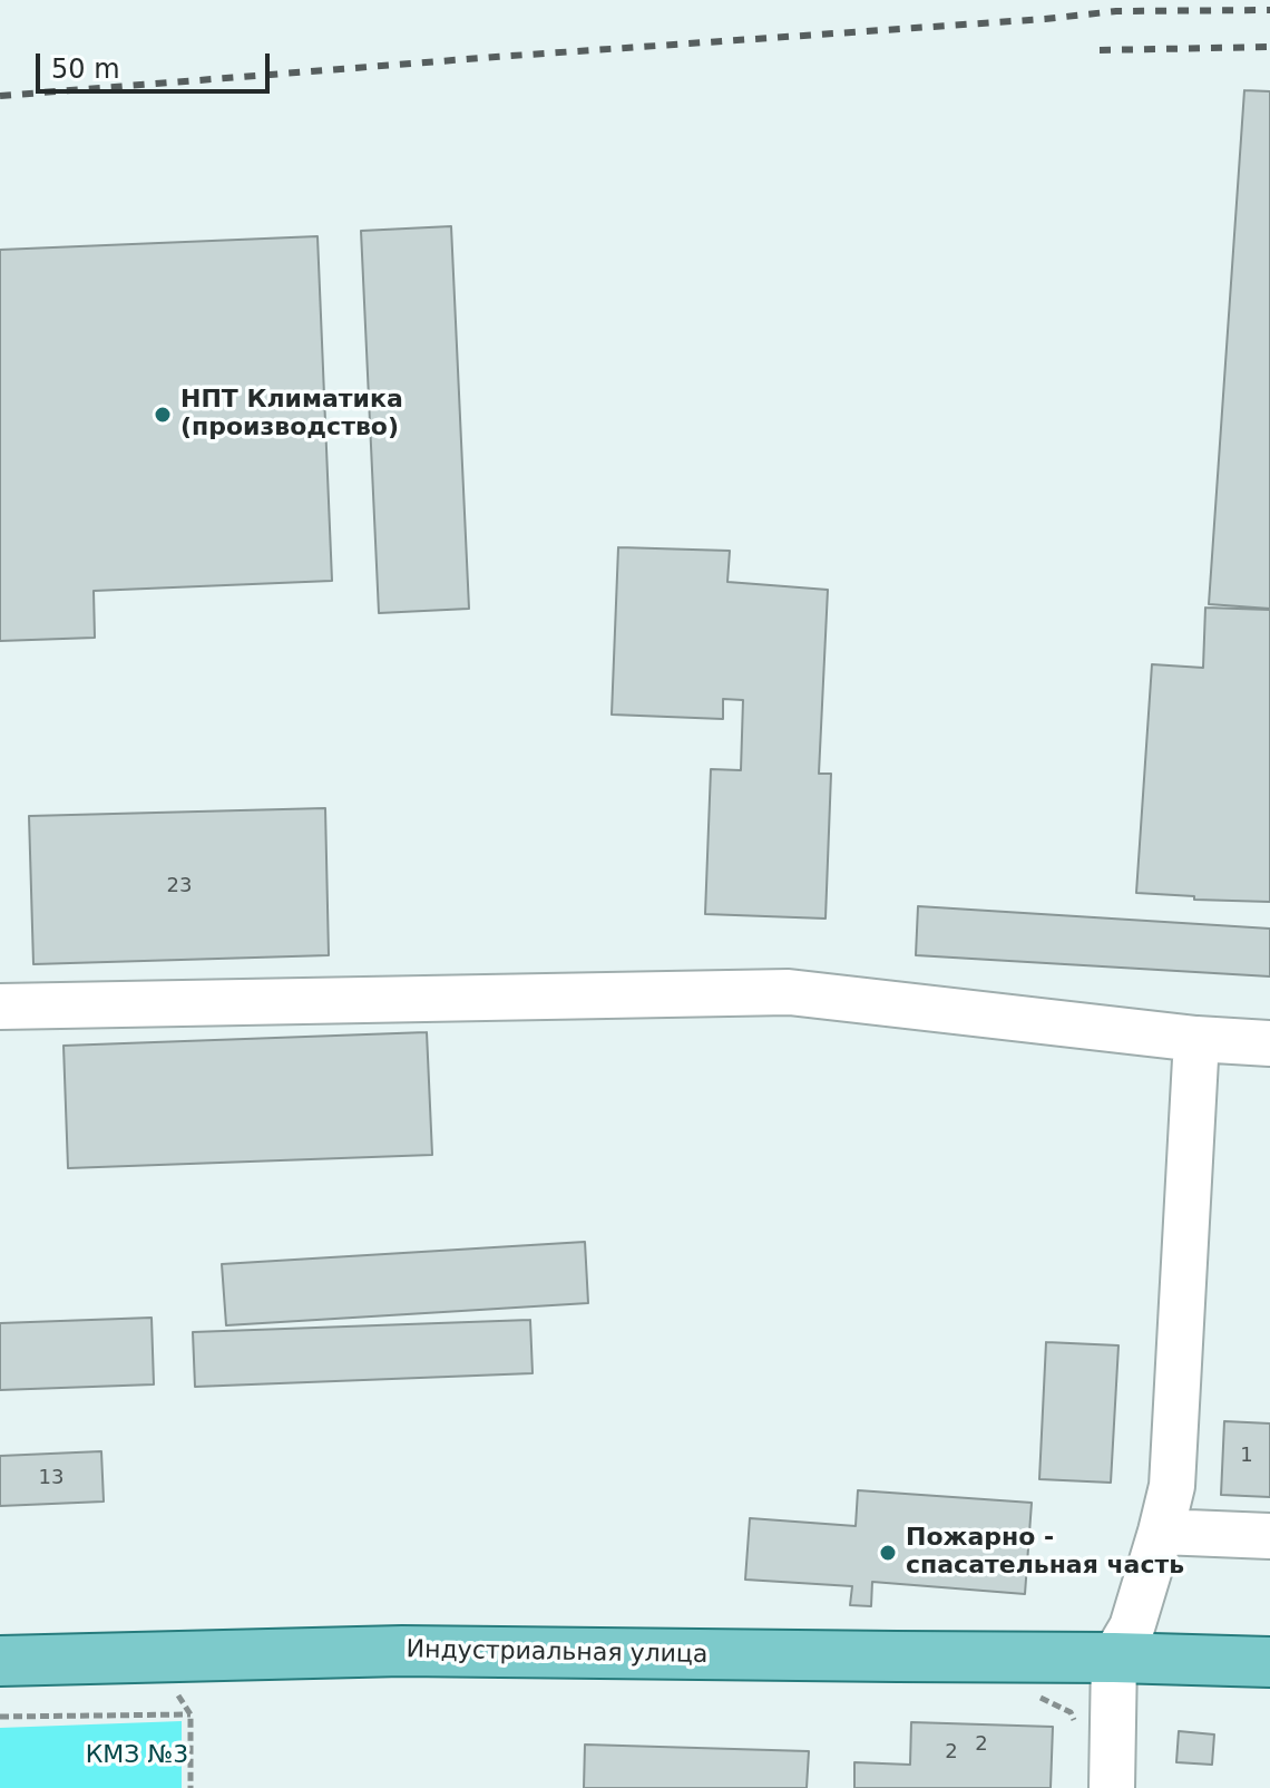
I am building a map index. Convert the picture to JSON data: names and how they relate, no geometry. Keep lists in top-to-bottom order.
{
  "streets": {
    "main road": ["Индустриальная улица"]
  },
  "parks": ["КМЗ №3"],
  "places": ["НПТ Климатика (производство)", "Пожарно - спасательная часть"],
  "house_numbers": [
    "23",
    "1",
    "13",
    "2",
    "2"
  ],
  "scale_bar": "50 m"
}
